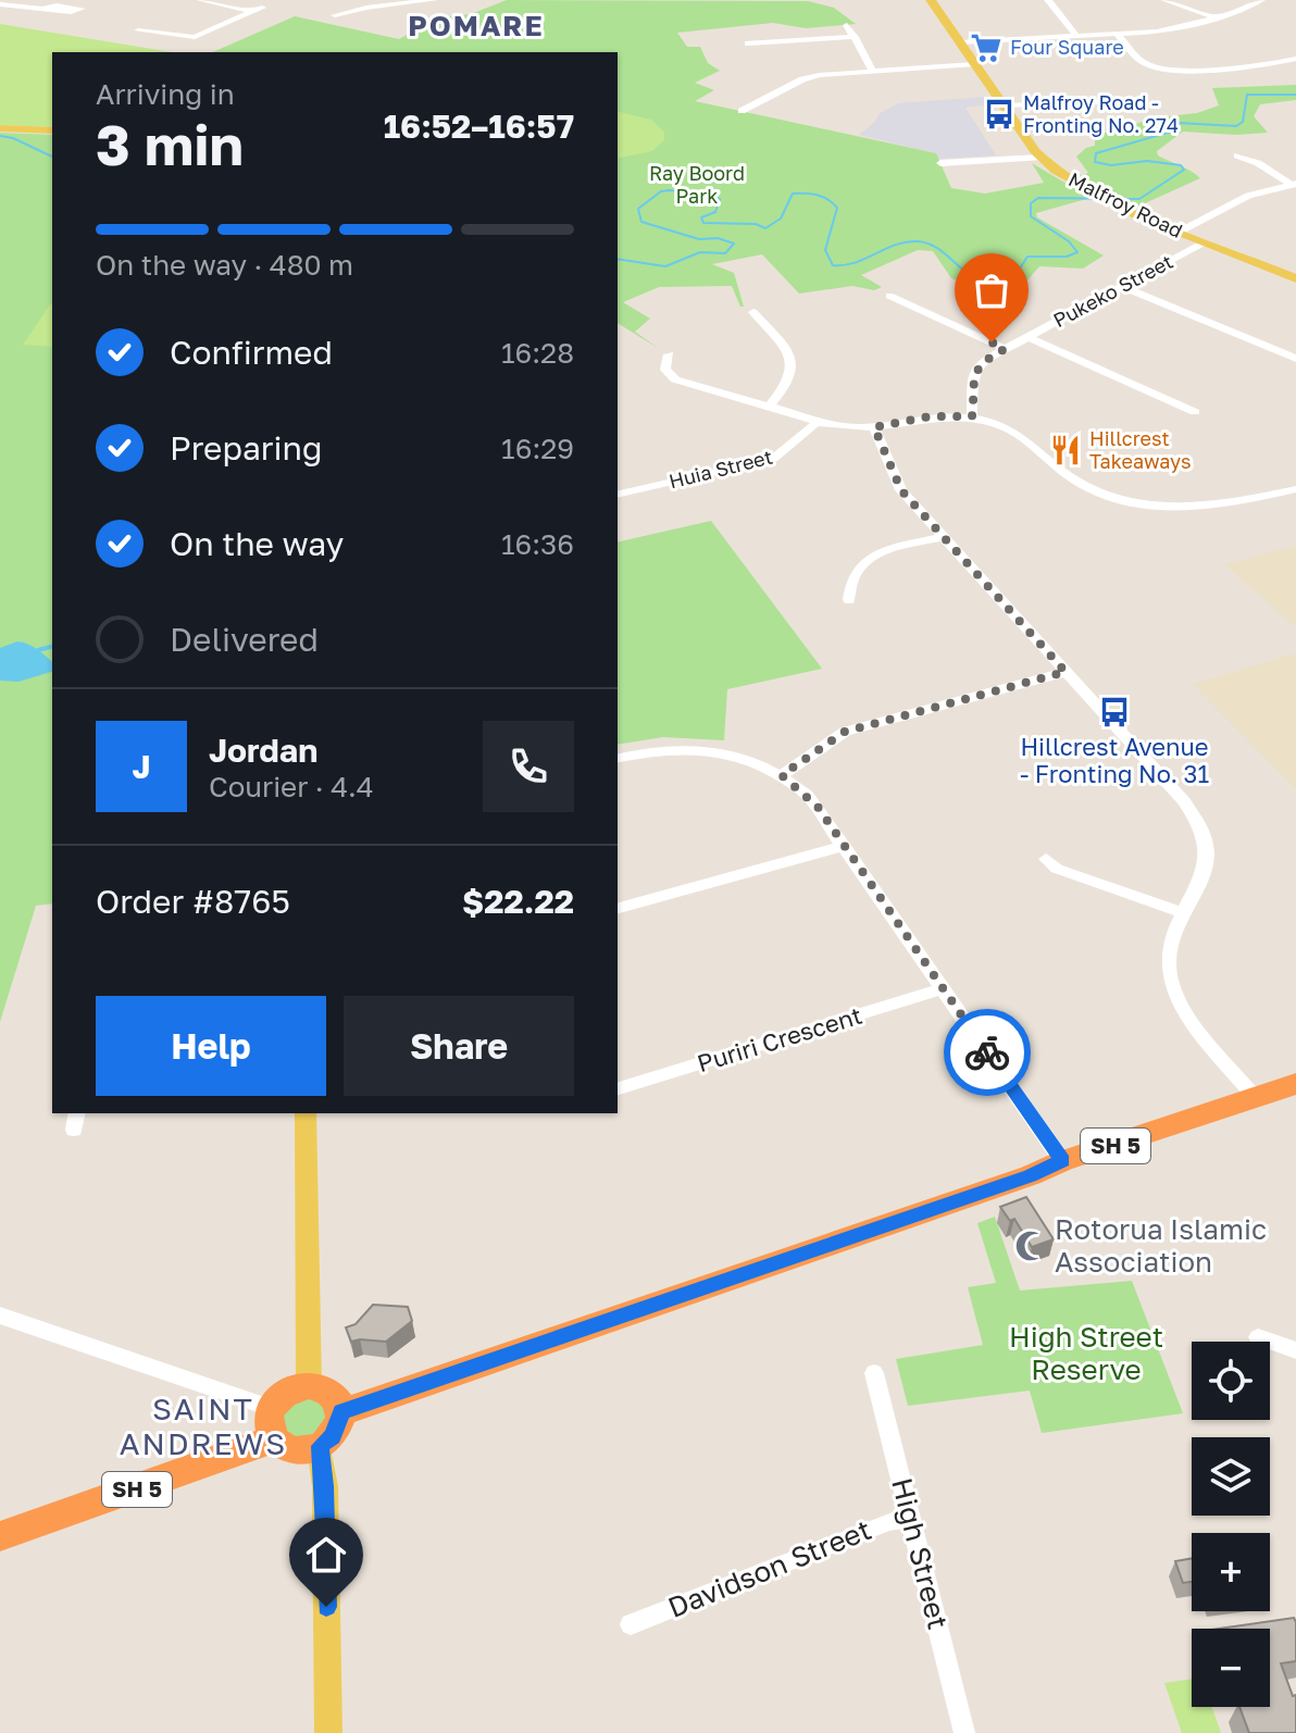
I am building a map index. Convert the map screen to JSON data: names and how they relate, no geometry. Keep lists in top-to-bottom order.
{
  "streets": {
    "highway": ["SH 5"],
    "main road": ["Malfroy Road"],
    "street": [
      "Pukeko Street",
      "Huia Street",
      "Puriri Crescent",
      "High Street",
      "Davidson Street"
    ]
  },
  "crossings": [
    ["Malfroy Road", "Pukeko Street"],
    ["High Street", "Davidson Street"]
  ],
  "districts": ["POMARE", "SAINT ANDREWS"],
  "parks": ["Ray Boord Park", "High Street Reserve"],
  "places": {
    "supermarket": ["Four Square"],
    "bus stop": ["Malfroy Road - Fronting No. 274", "Hillcrest Avenue - Fronting No. 31"],
    "restaurant": ["Hillcrest Takeaways"],
    "mosque": ["Rotorua Islamic Association"]
  },
  "page": {
    "heading": ["3 min", "Arriving in", "16:52–16:57"],
    "panel": [
      "Jordan",
      "Courier · 4.4",
      "Order #8765",
      "$22.22"
    ],
    "bar": "On the way · 480 m",
    "list": [
      ["Confirmed", "16:28"],
      ["Preparing", "16:29"],
      ["On the way", "16:36"],
      "Delivered"
    ],
    "round": "J",
    "buttons": ["Help", "Share"],
    "map_buttons": ["+", "−"]
  }
}
